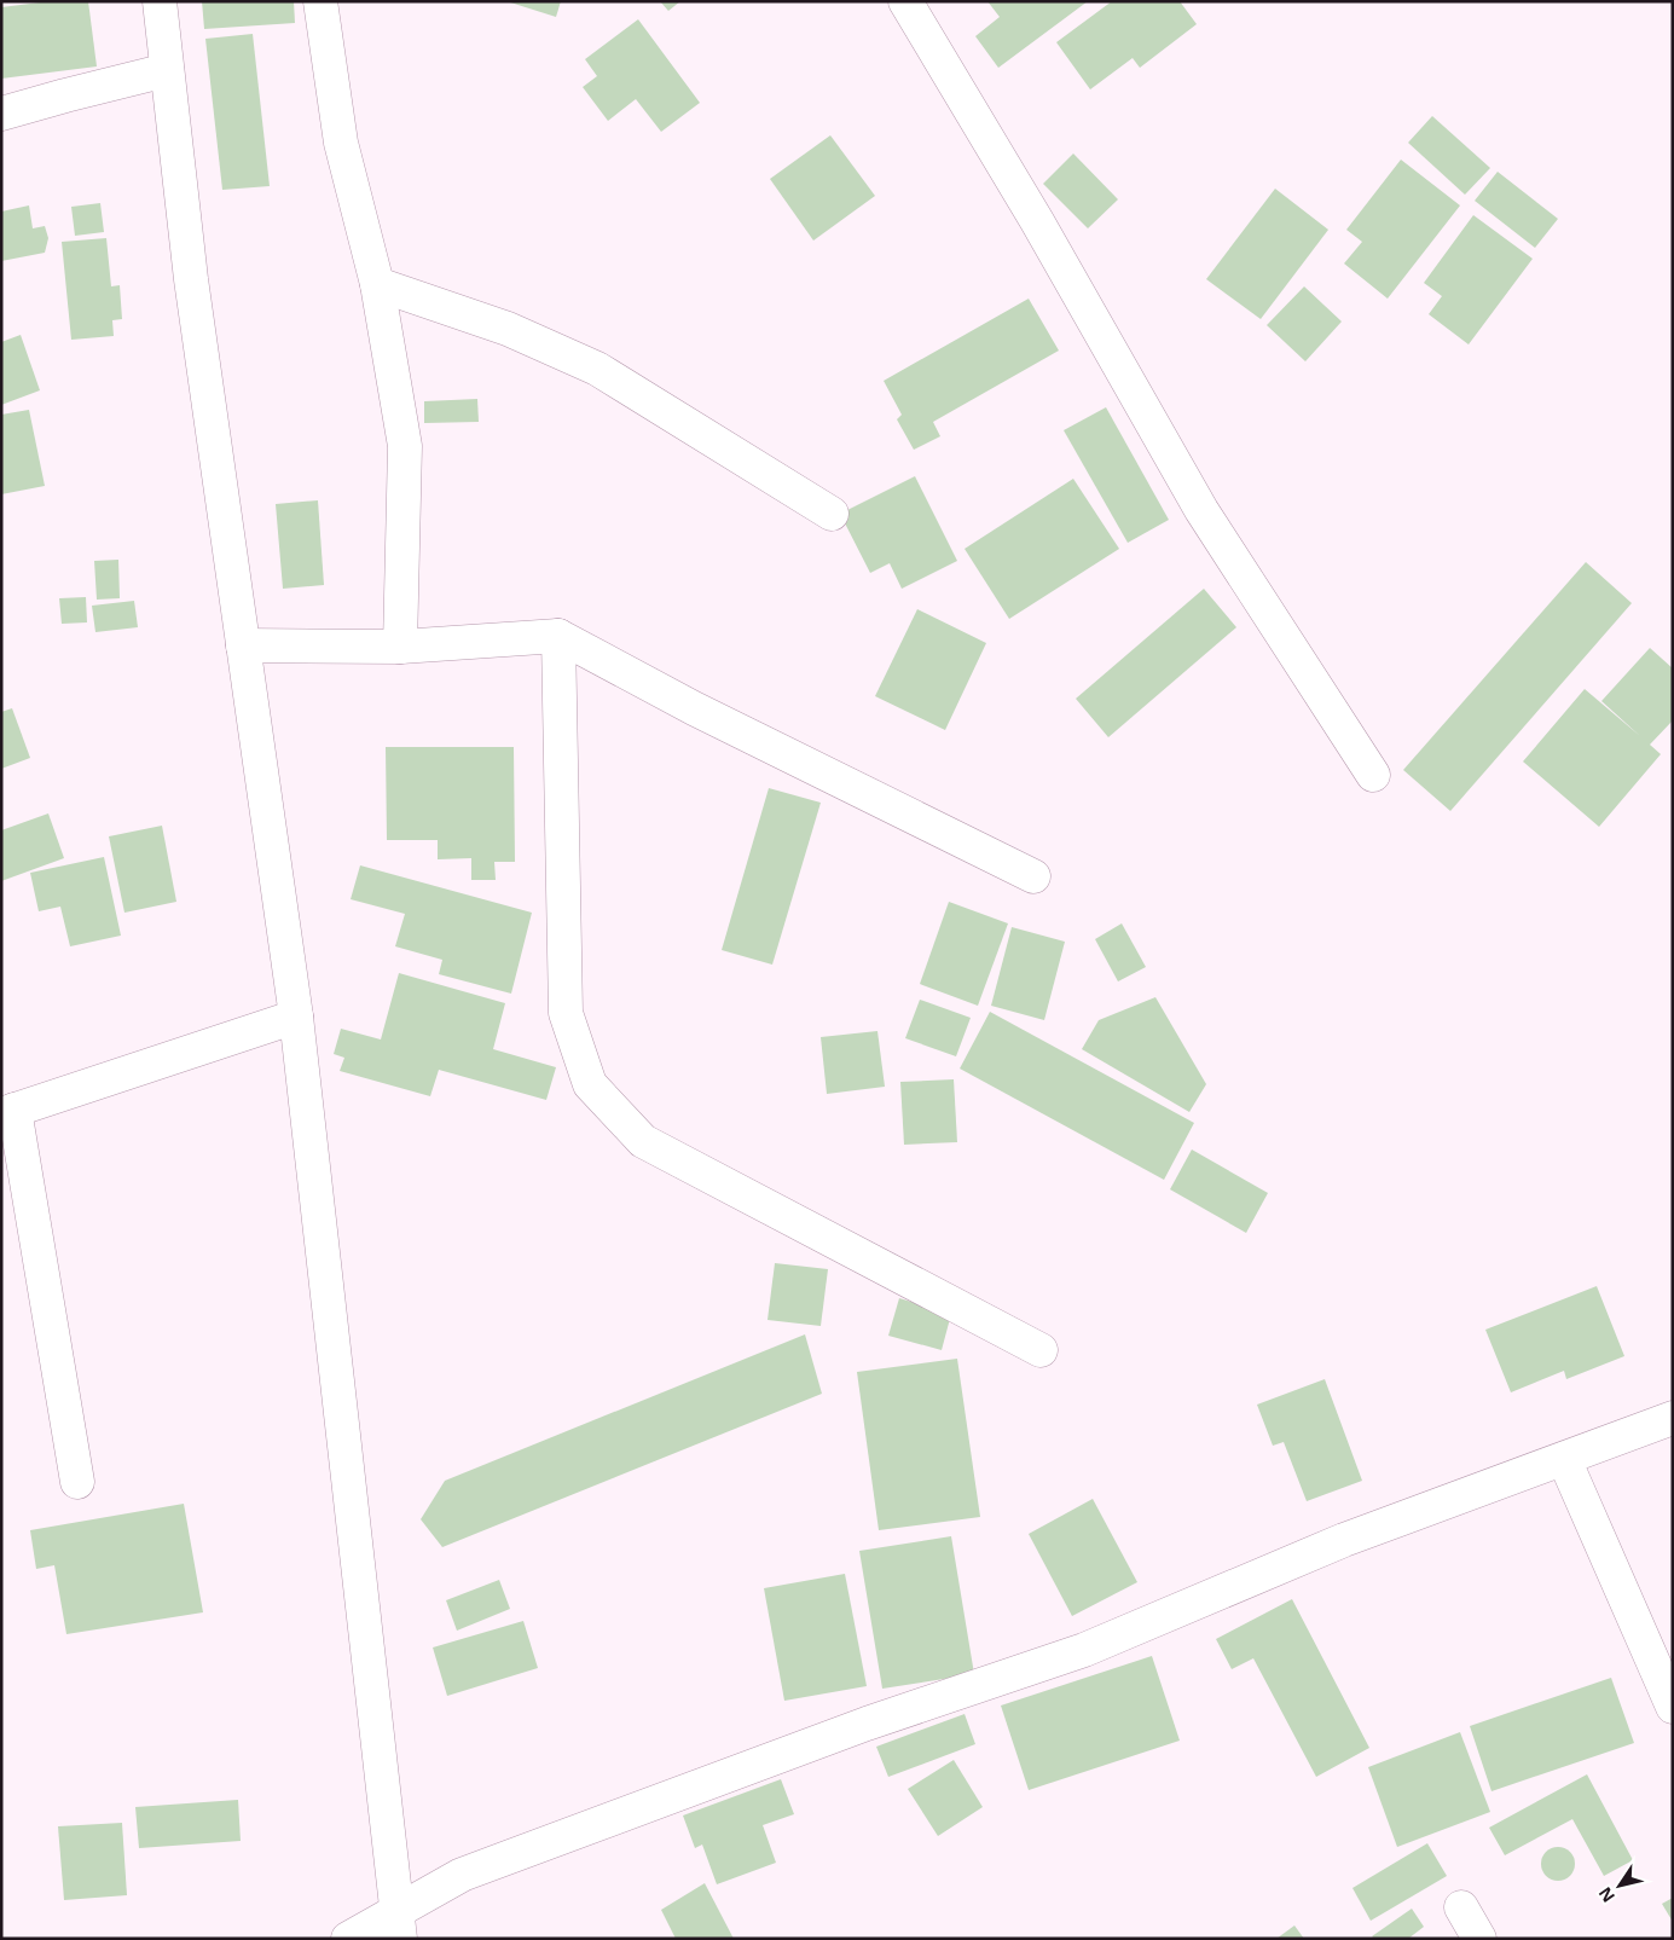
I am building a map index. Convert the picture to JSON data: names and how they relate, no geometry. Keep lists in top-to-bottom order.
{
  "north": "bottom left"
}
